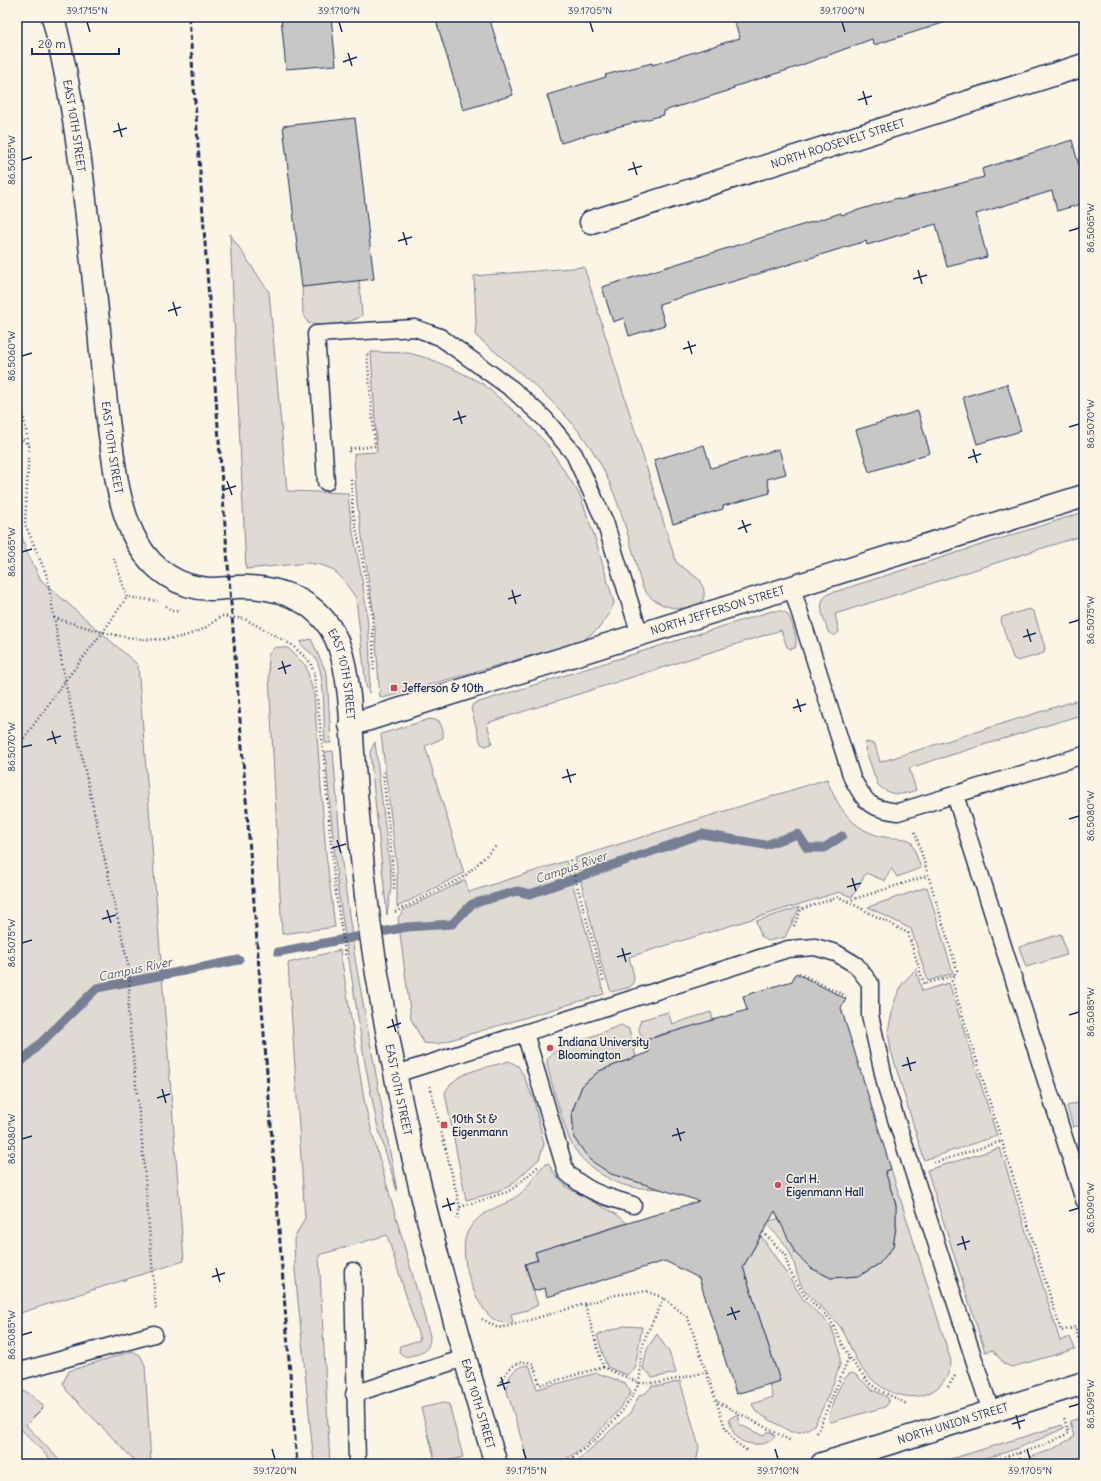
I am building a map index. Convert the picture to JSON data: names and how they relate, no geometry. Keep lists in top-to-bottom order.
{
  "streets": {
    "street": [
      "EAST 10TH STREET",
      "NORTH ROOSEVELT STREET",
      "NORTH JEFFERSON STREET",
      "NORTH UNION STREET"
    ]
  },
  "crossings": [
    ["EAST 10TH STREET", "NORTH JEFFERSON STREET"]
  ],
  "water": ["Campus River"],
  "places": {
    "transit": ["Jefferson & 10th", "10th St & Eigenmann"],
    "other": ["Indiana University Bloomington", "Carl H. Eigenmann Hall"]
  },
  "scale_bar": "20 m",
  "coordinates": [
    "39.1715°N",
    "39.1710°N",
    "39.1705°N",
    "39.1700°N",
    "86.5055°W",
    "86.5065°W",
    "86.5060°W",
    "86.5070°W",
    "86.5075°W",
    "86.5080°W",
    "86.5085°W",
    "86.5090°W",
    "86.5095°W",
    "39.1720°N"
  ]
}
